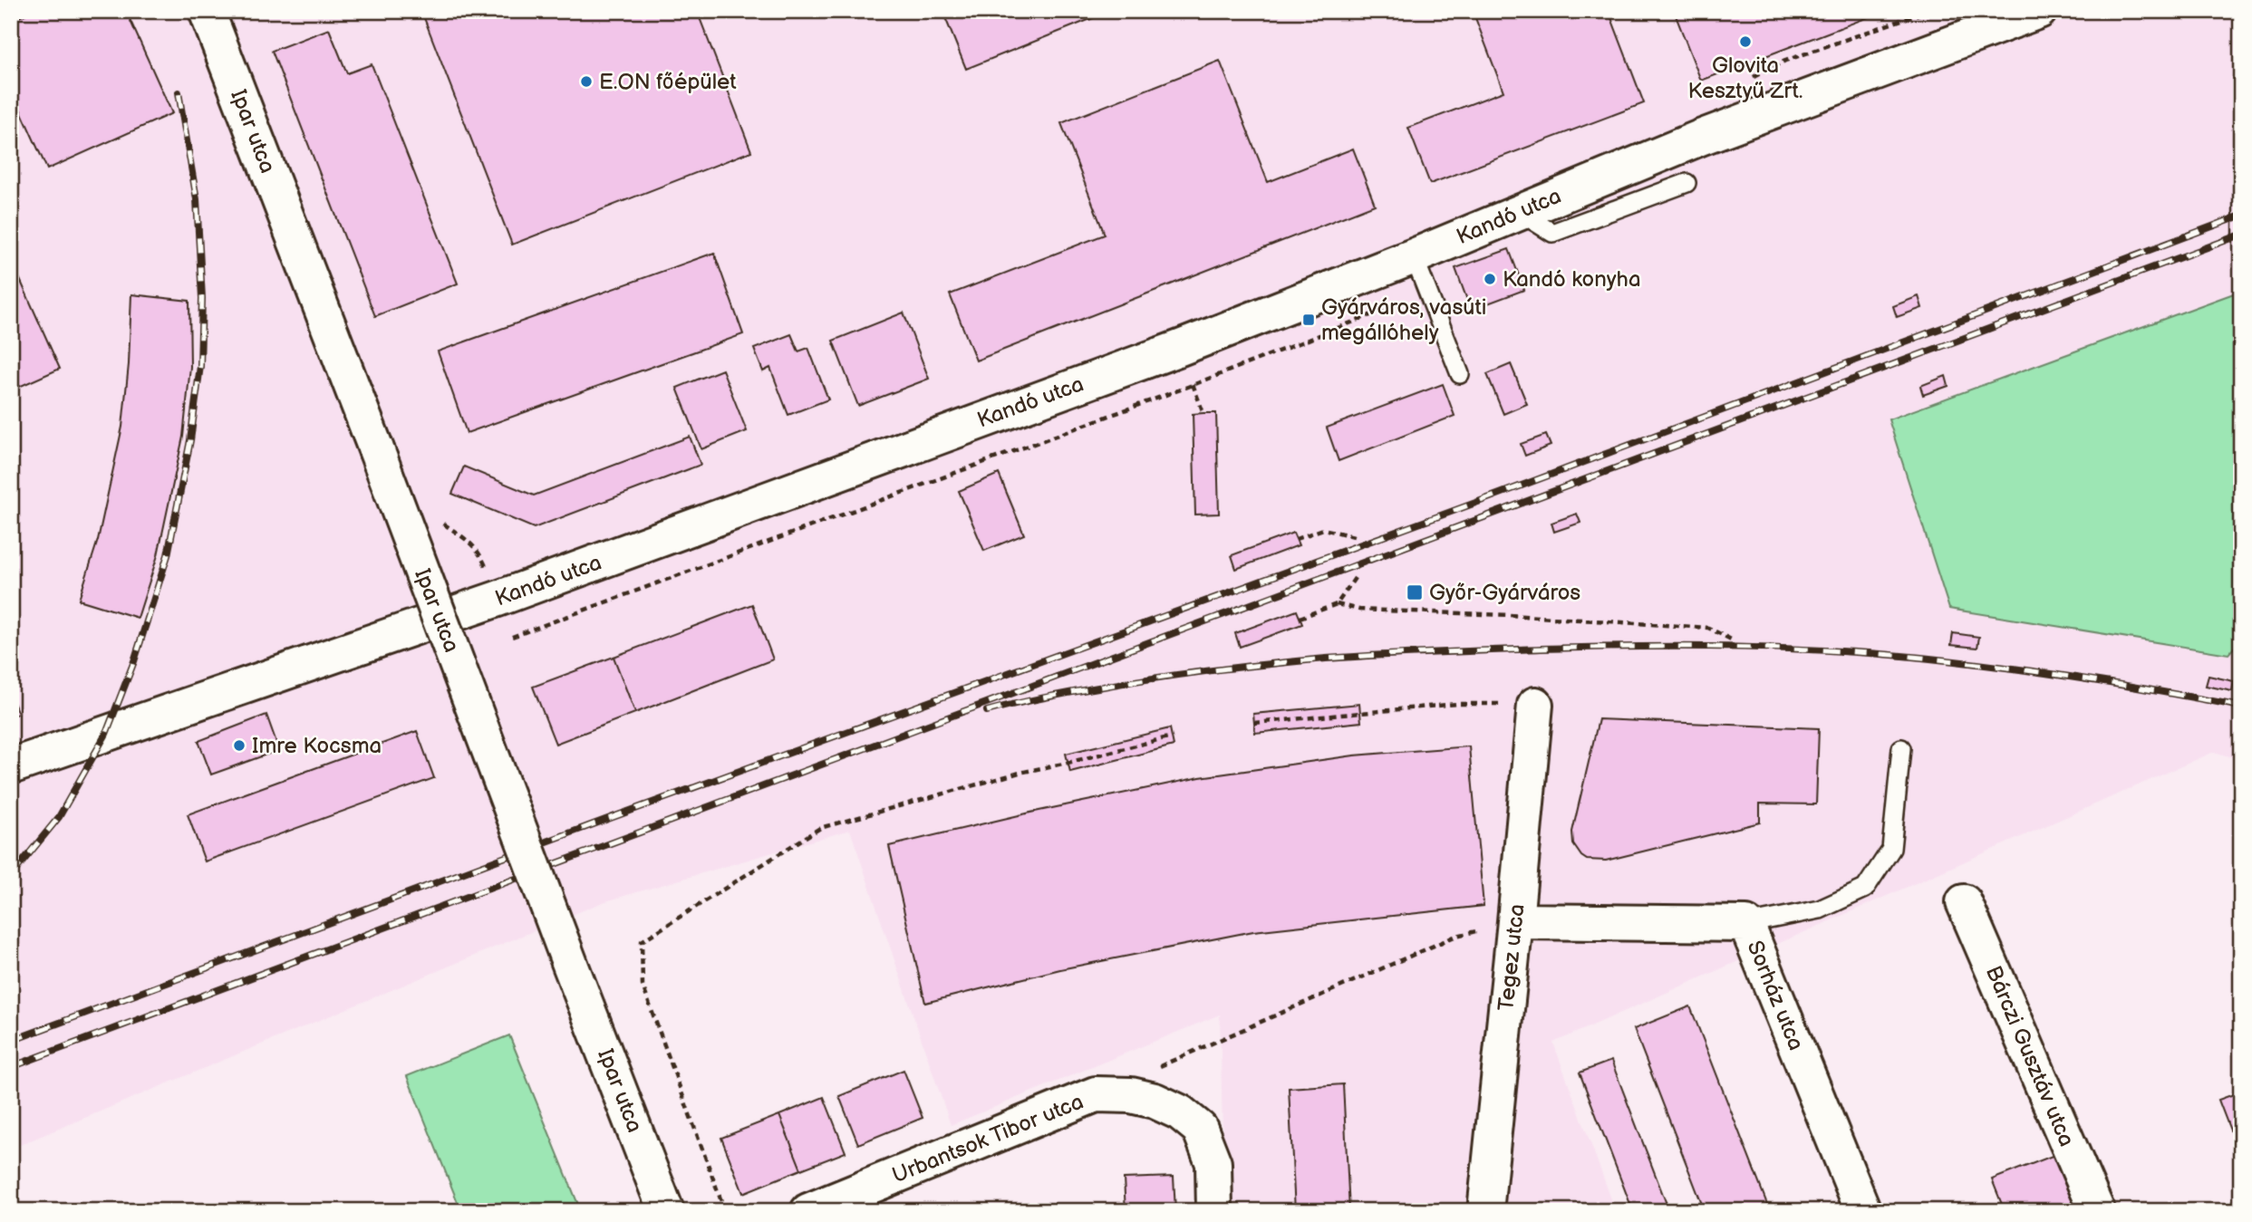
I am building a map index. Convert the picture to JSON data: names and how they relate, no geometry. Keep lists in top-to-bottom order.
{
  "streets": {
    "street": [
      "Ipar utca",
      "Kandó utca",
      "Tegez utca",
      "Sorház utca",
      "Bárczi Gusztáv utca",
      "Urbantsok Tibor utca"
    ]
  },
  "crossings": [
    ["Tegez utca", "Sorház utca"]
  ],
  "places": {
    "other": [
      "Glovita Kesztyű Zrt.",
      "E.ON főépület",
      "Kandó konyha",
      "Imre Kocsma"
    ],
    "transit": ["Gyárváros, vasúti megállóhely", "Győr-Gyárváros"]
  }
}
